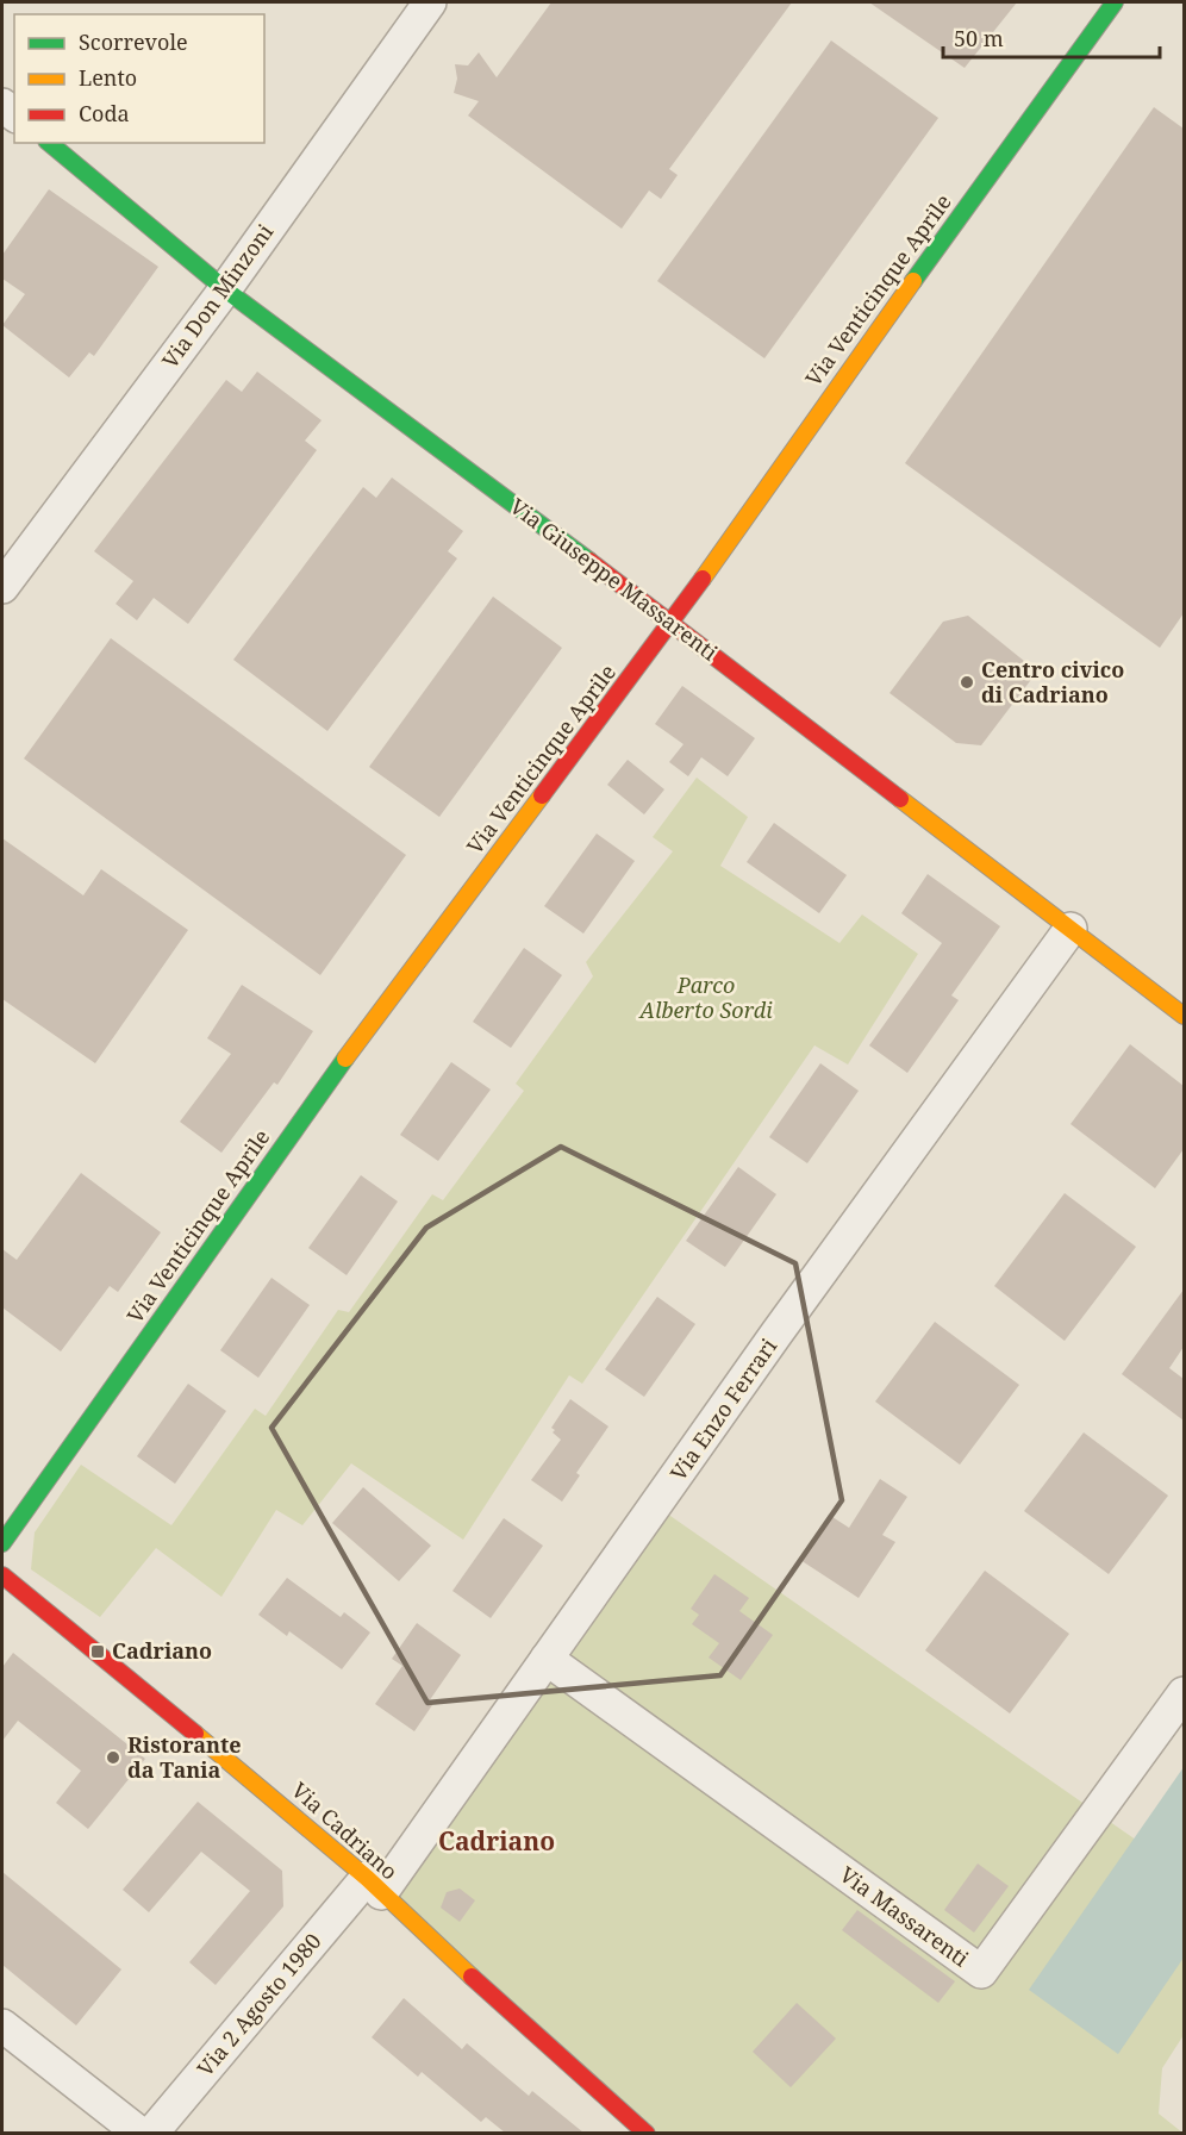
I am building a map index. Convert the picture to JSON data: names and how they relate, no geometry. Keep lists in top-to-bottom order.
{
  "streets": {
    "street": [
      "Via Venticinque Aprile",
      "Via Don Minzoni",
      "Via Giuseppe Massarenti",
      "Via Enzo Ferrari",
      "Via Cadriano",
      "Via Massarenti",
      "Via 2 Agosto 1980"
    ]
  },
  "crossings": [
    ["Via Venticinque Aprile", "Via Giuseppe Massarenti"],
    ["Via Don Minzoni", "Via Giuseppe Massarenti"],
    ["Via Giuseppe Massarenti", "Via Enzo Ferrari"],
    ["Via Enzo Ferrari", "Via Cadriano"],
    ["Via Enzo Ferrari", "Via Massarenti"],
    ["Via Enzo Ferrari", "Via 2 Agosto 1980"],
    ["Via Cadriano", "Via 2 Agosto 1980"]
  ],
  "districts": ["Cadriano"],
  "parks": ["Parco Alberto Sordi"],
  "places": {
    "other": ["Centro civico di Cadriano", "Ristorante da Tania"],
    "transit": ["Cadriano"]
  },
  "legend": ["Scorrevole", "Lento", "Coda"],
  "scale_bar": "50 m"
}
